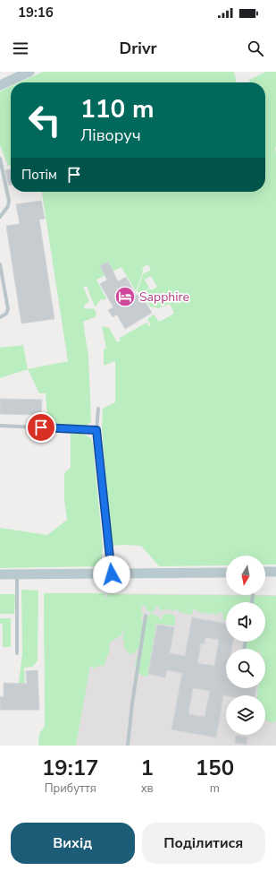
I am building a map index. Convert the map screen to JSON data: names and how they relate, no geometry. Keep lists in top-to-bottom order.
{
  "places": {
    "hotel": ["Sapphire"]
  },
  "north": "bottom",
  "page": {
    "status": "19:16",
    "header": "Drivr",
    "turn": ["110 m", "Ліворуч"],
    "then": "Потім",
    "eta": [
      "19:17",
      "Прибуття",
      "1",
      "хв",
      "150",
      "m"
    ],
    "buttons": ["Вихід", "Поділитися"]
  }
}
